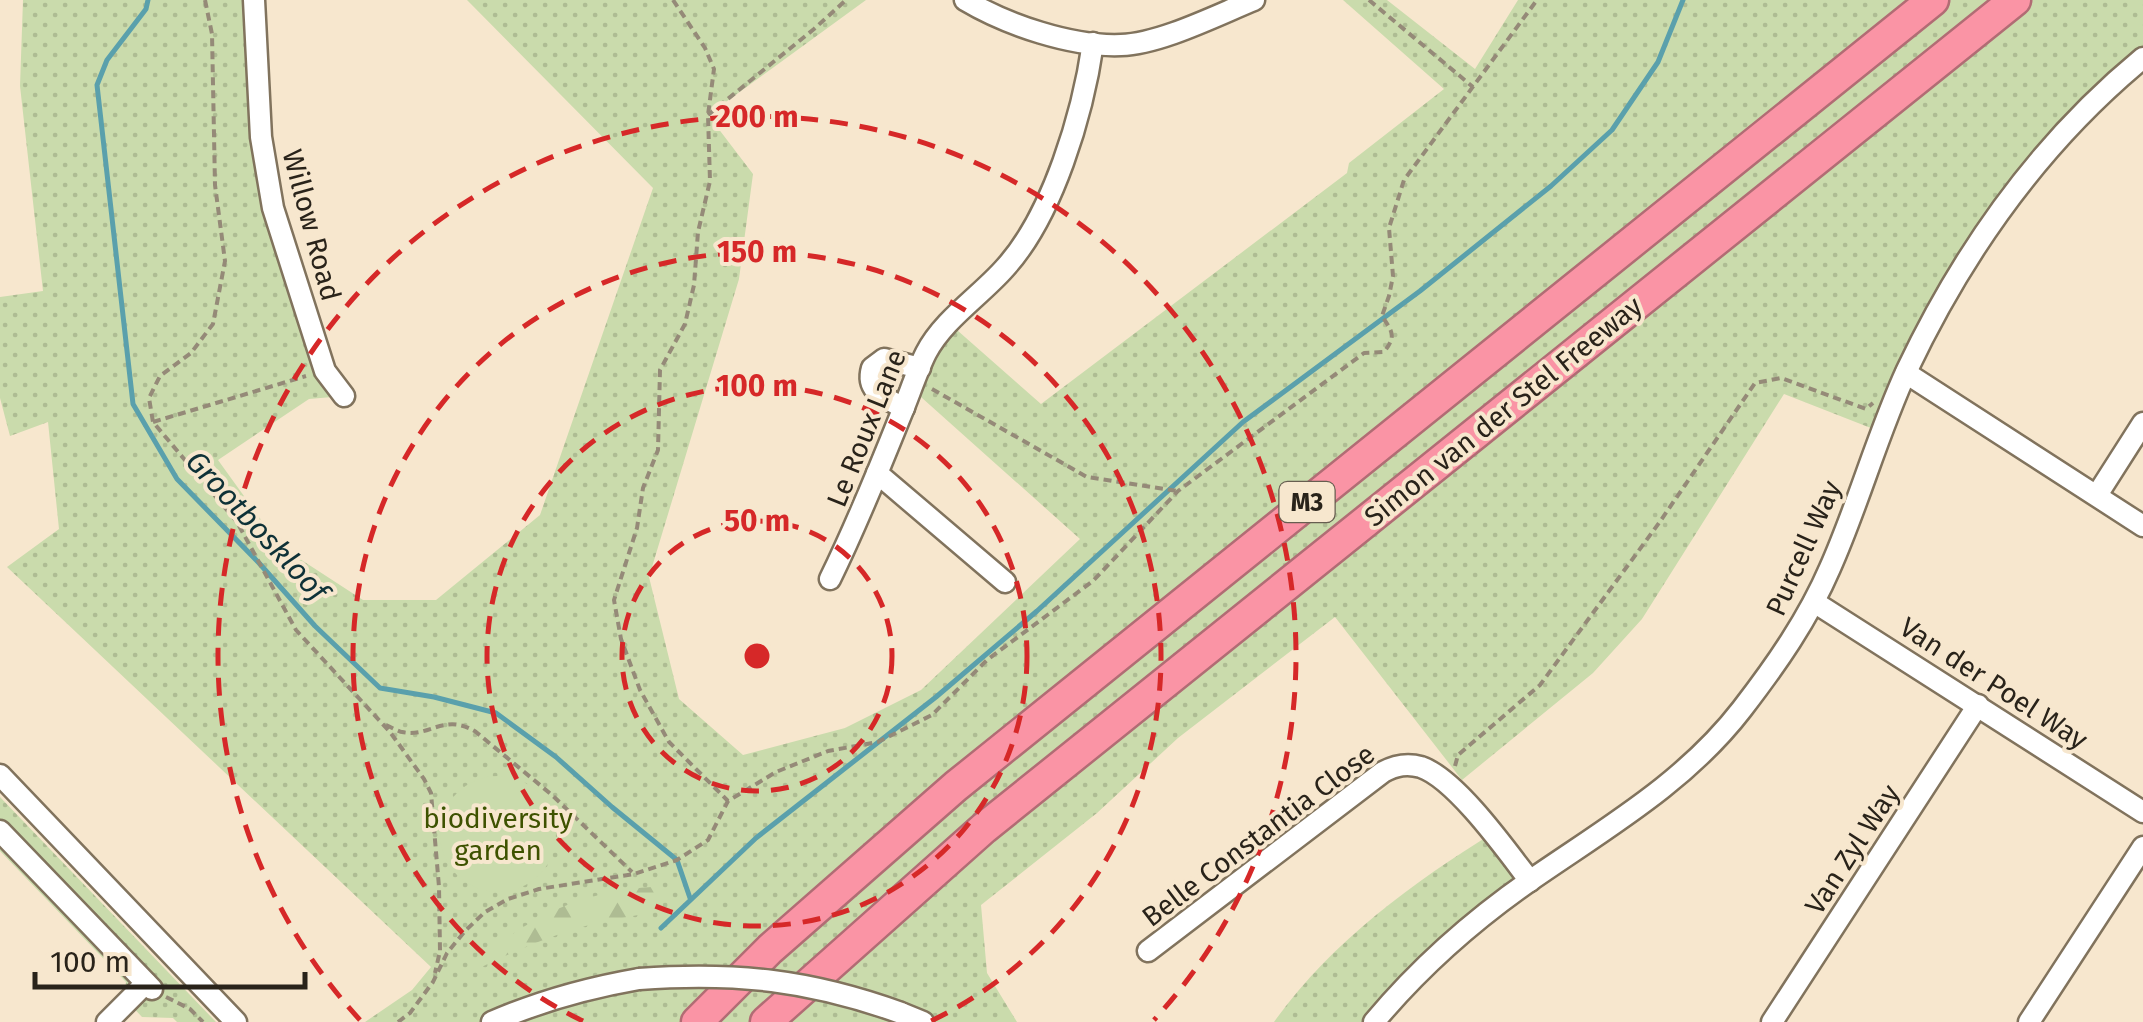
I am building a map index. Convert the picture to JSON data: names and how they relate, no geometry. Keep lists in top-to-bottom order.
{
  "streets": {
    "highway": ["Simon van der Stel Freeway", "M3"],
    "street": [
      "Willow Road",
      "Le Roux Lane",
      "Purcell Way",
      "Van der Poel Way",
      "Belle Constantia Close",
      "Van Zyl Way"
    ]
  },
  "crossings": [
    ["Purcell Way", "Van der Poel Way"],
    ["Purcell Way", "Belle Constantia Close"],
    ["Van der Poel Way", "Van Zyl Way"]
  ],
  "water": ["Grootboskloof"],
  "parks": ["biodiversity garden"],
  "scale_bar": "100 m",
  "rings": [
    "200 m",
    "150 m",
    "100 m",
    "50 m"
  ]
}
